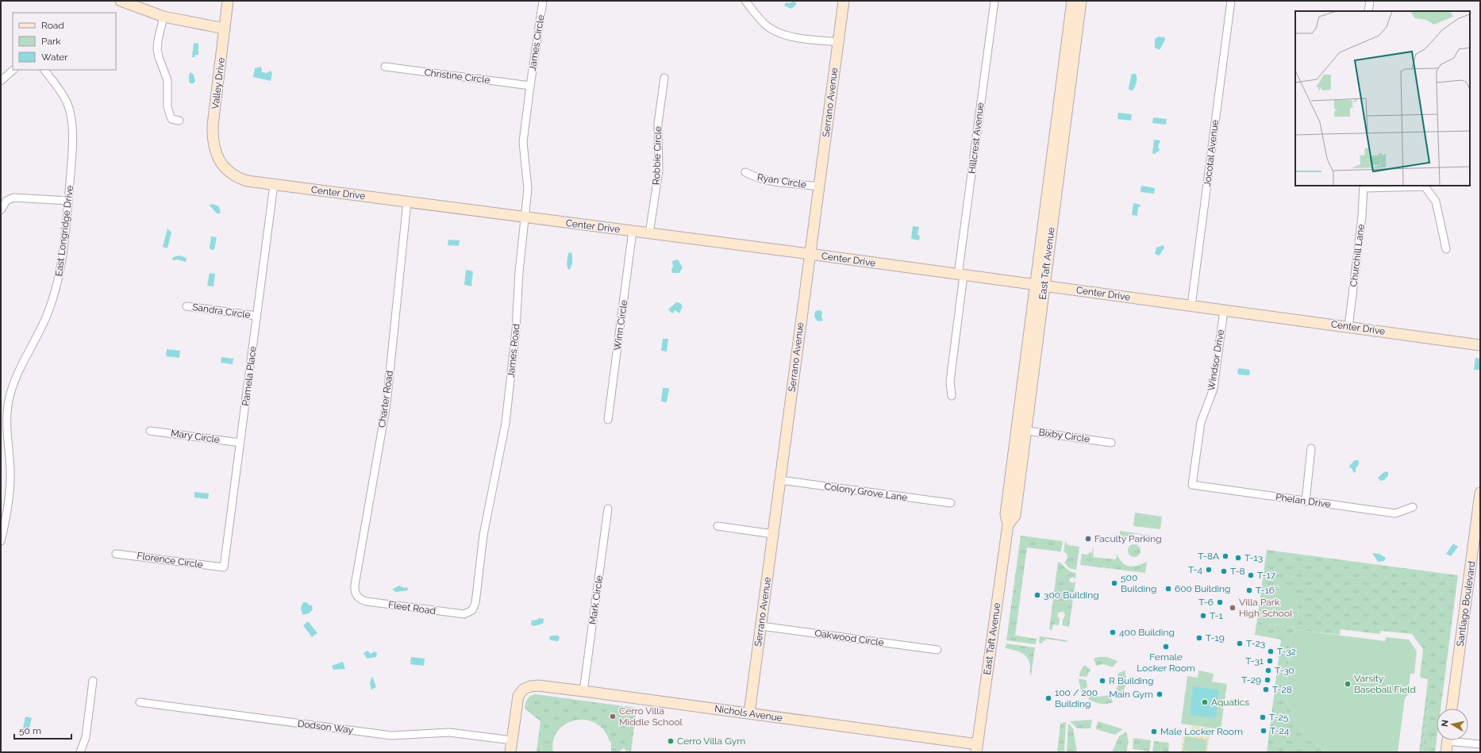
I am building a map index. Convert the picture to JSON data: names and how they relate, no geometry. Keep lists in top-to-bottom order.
{
  "streets": {
    "street": [
      "James Circle",
      "Christine Circle",
      "Valley Drive",
      "Serrano Avenue",
      "Hillcrest Avenue",
      "Jocotal Avenue",
      "Robbie Circle",
      "Ryan Circle",
      "Center Drive",
      "East Longridge Drive",
      "Churchill Lane",
      "East Taft Avenue",
      "Sandra Circle",
      "Winn Circle",
      "James Road",
      "Windsor Drive",
      "Pamela Place",
      "Charter Road",
      "Bixby Circle",
      "Mary Circle",
      "Colony Grove Lane",
      "Phelan Drive",
      "Florence Circle",
      "Mark Circle",
      "Santiago Boulevard",
      "Fleet Road",
      "Oakwood Circle",
      "Nichols Avenue",
      "Dodson Way"
    ]
  },
  "crossings": [
    ["James Circle", "Christine Circle"],
    ["James Circle", "James Road"],
    ["Christine Circle", "James Road"],
    ["Valley Drive", "Center Drive"],
    ["Serrano Avenue", "Ryan Circle"],
    ["Serrano Avenue", "Center Drive"],
    ["Serrano Avenue", "Colony Grove Lane"],
    ["Serrano Avenue", "Oakwood Circle"],
    ["Serrano Avenue", "Nichols Avenue"],
    ["Hillcrest Avenue", "Center Drive"],
    ["Jocotal Avenue", "Center Drive"],
    ["Robbie Circle", "Center Drive"],
    ["Center Drive", "Churchill Lane"],
    ["Center Drive", "East Taft Avenue"],
    ["Center Drive", "Winn Circle"],
    ["Center Drive", "James Road"],
    ["Center Drive", "Windsor Drive"],
    ["Center Drive", "Pamela Place"],
    ["Center Drive", "Charter Road"],
    ["East Taft Avenue", "Bixby Circle"],
    ["East Taft Avenue", "Nichols Avenue"],
    ["Sandra Circle", "Pamela Place"],
    ["James Road", "Fleet Road"],
    ["Windsor Drive", "Phelan Drive"],
    ["Pamela Place", "Mary Circle"],
    ["Pamela Place", "Florence Circle"],
    ["Charter Road", "Fleet Road"],
    ["Mark Circle", "Nichols Avenue"],
    ["Nichols Avenue", "Dodson Way"]
  ],
  "places": [
    "Faculty Parking",
    "T-8A",
    "T-13",
    "T-4",
    "T-8",
    "T-17",
    "500 Building",
    "600 Building",
    "T-16",
    "300 Building",
    "T-6",
    "Villa Park High School",
    "T-1",
    "400 Building",
    "T-19",
    "T-23",
    "Female Locker Room",
    "T-32",
    "T-31",
    "T-30",
    "T-29",
    "R Building",
    "Varsity Baseball Field",
    "T-28",
    "Main Gym",
    "100 / 200 Building",
    "Aquatics",
    "Cerro Villa Middle School",
    "T-25",
    "T-24",
    "Male Locker Room",
    "Cerro Villa Gym"
  ],
  "legend": ["Road", "Park", "Water"],
  "scale_bar": "50 m",
  "north": "left"
}
